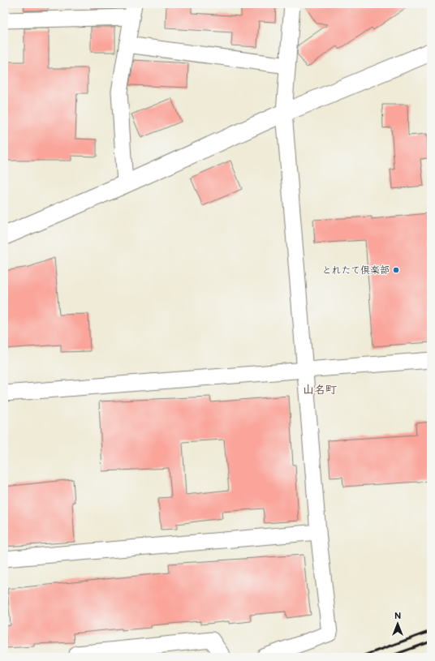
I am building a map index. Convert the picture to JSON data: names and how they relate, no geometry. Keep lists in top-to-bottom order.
{
  "districts": ["山名町"],
  "places": ["とれたて倶楽部"],
  "north": "top"
}
